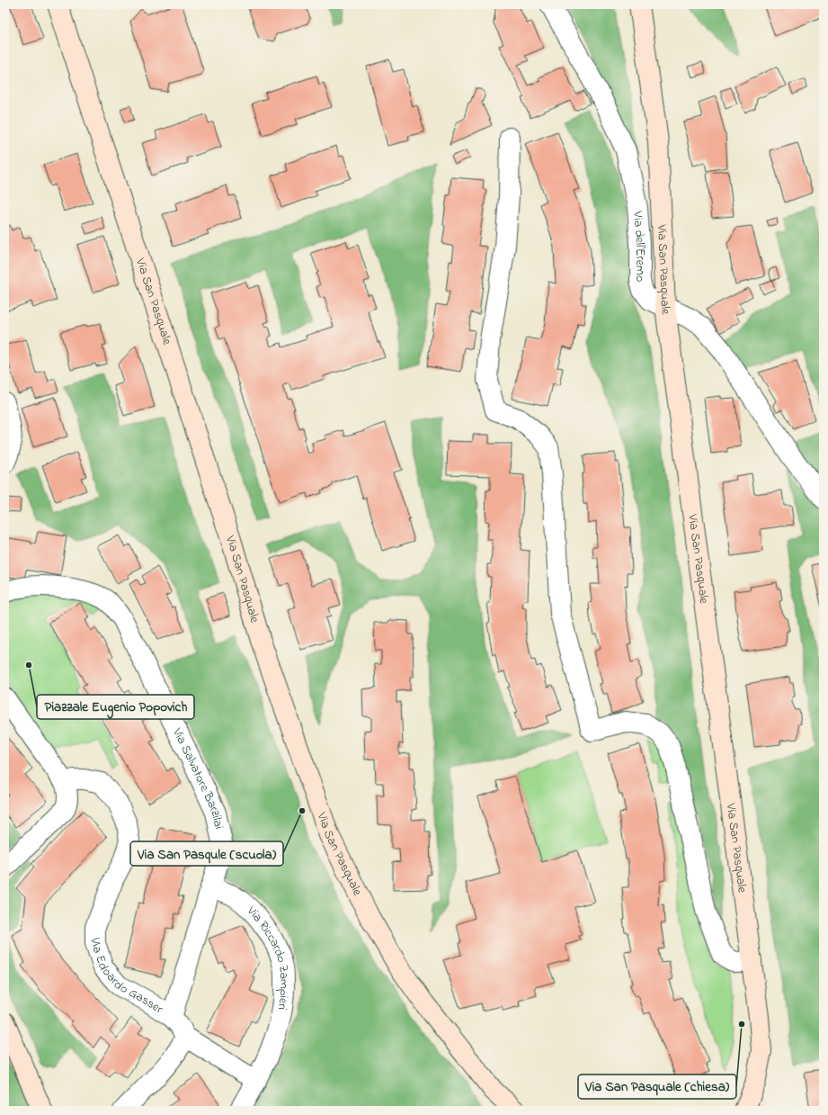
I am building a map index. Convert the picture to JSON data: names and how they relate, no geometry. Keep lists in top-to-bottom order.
{
  "streets": {
    "street": [
      "Via dell'Eremo",
      "Via San Pasquale",
      "Via Salvatore Barzilai",
      "Via Riccardo Zampieri",
      "Via Edoardo Gasser"
    ]
  },
  "crossings": [
    ["Via dell'Eremo", "Via San Pasquale"],
    ["Via Salvatore Barzilai", "Via Riccardo Zampieri"],
    ["Via Salvatore Barzilai", "Via Edoardo Gasser"],
    ["Via Riccardo Zampieri", "Via Edoardo Gasser"]
  ],
  "places": ["Piazzale Eugenio Popovich", "Via San Pasqule (scuola)", "Via San Pasquale (chiesa)"]
}
